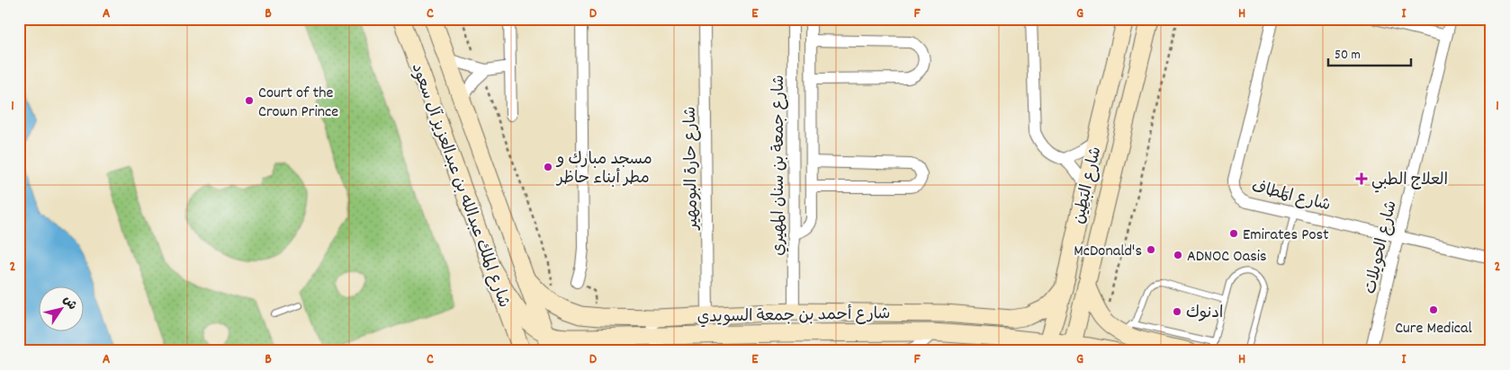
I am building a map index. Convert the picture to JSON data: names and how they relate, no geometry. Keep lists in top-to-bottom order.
{
  "streets": {
    "main road": ["شارع الملك عبدالله بن عبدالعزيز آل سعود", "شارع البَطِين", "شارع أحمد بن جمعة السويدي"],
    "street": [
      "شارع جمعة بن سنان المهيري",
      "شارع حارة البومهير",
      "شارع المَطاف",
      "شارع الحويلات"
    ]
  },
  "crossings": [
    ["شارع جمعة بن سنان المهيري", "شارع أحمد بن جمعة السويدي"],
    ["شارع حارة البومهير", "شارع أحمد بن جمعة السويدي"],
    ["شارع الملك عبدالله بن عبدالعزيز آل سعود", "شارع أحمد بن جمعة السويدي"],
    ["شارع البَطِين", "شارع أحمد بن جمعة السويدي"],
    ["شارع المَطاف", "شارع الحويلات"]
  ],
  "places": {
    "other": [
      "Court of the Crown Prince",
      "مسجد مبارك و مطر أبناء حاظر",
      "Emirates Post",
      "McDonald's",
      "ADNOC Oasis",
      "Cure Medical",
      "ادنوك"
    ],
    "health": ["العلاج الطبي"]
  },
  "scale_bar": "50 m",
  "north": "top right",
  "grid": {
    "columns": [
      "A",
      "B",
      "C",
      "D",
      "E",
      "F",
      "G",
      "H",
      "I"
    ],
    "rows": ["1", "2"]
  }
}
